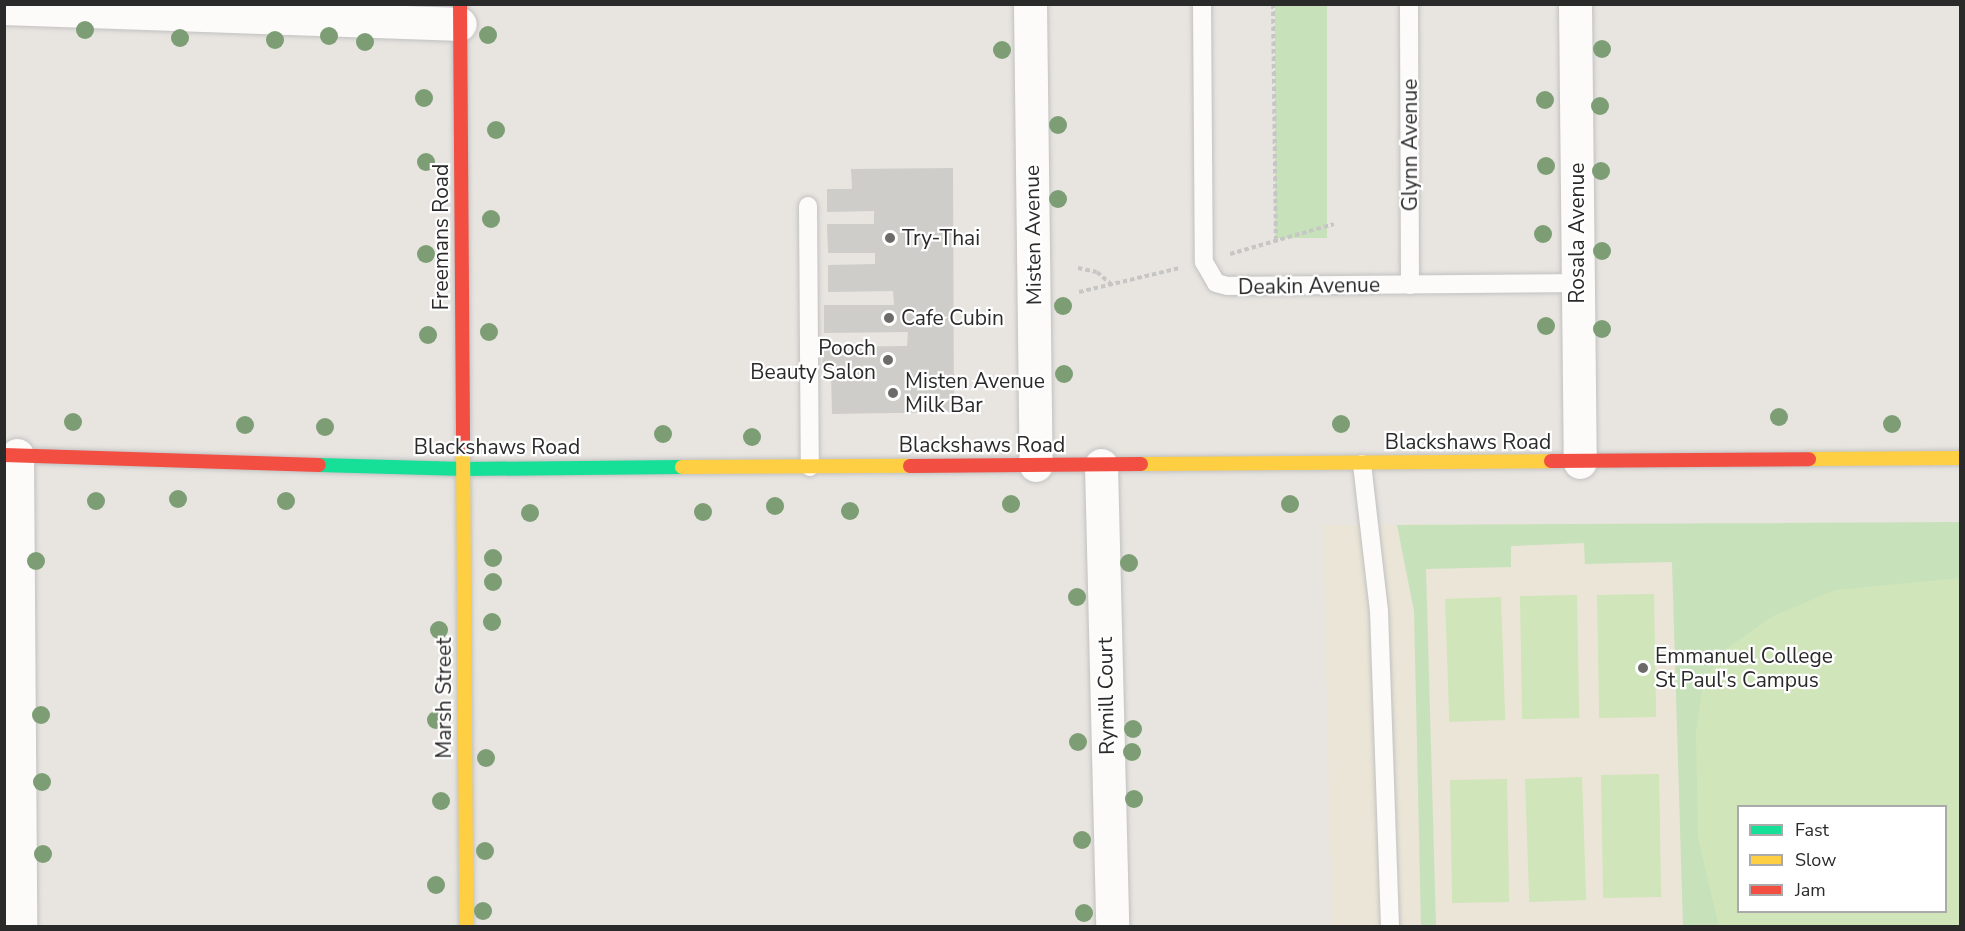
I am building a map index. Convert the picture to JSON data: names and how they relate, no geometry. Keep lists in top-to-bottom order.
{
  "streets": {
    "main road": ["Freemans Road", "Blackshaws Road", "Marsh Street"],
    "street": ["Rosala Avenue", "Misten Avenue", "Rymill Court"],
    "lane": ["Glynn Avenue", "Deakin Avenue"]
  },
  "crossings": [
    ["Glynn Avenue", "Deakin Avenue"],
    ["Rosala Avenue", "Deakin Avenue"],
    ["Rosala Avenue", "Blackshaws Road"],
    ["Misten Avenue", "Blackshaws Road"],
    ["Freemans Road", "Blackshaws Road"],
    ["Freemans Road", "Marsh Street"],
    ["Blackshaws Road", "Rymill Court"],
    ["Blackshaws Road", "Marsh Street"]
  ],
  "places": [
    "Try-Thai",
    "Cafe Cubin",
    "Pooch Beauty Salon",
    "Misten Avenue Milk Bar",
    "Emmanuel College St Paul's Campus"
  ],
  "legend": ["Fast", "Slow", "Jam"]
}
